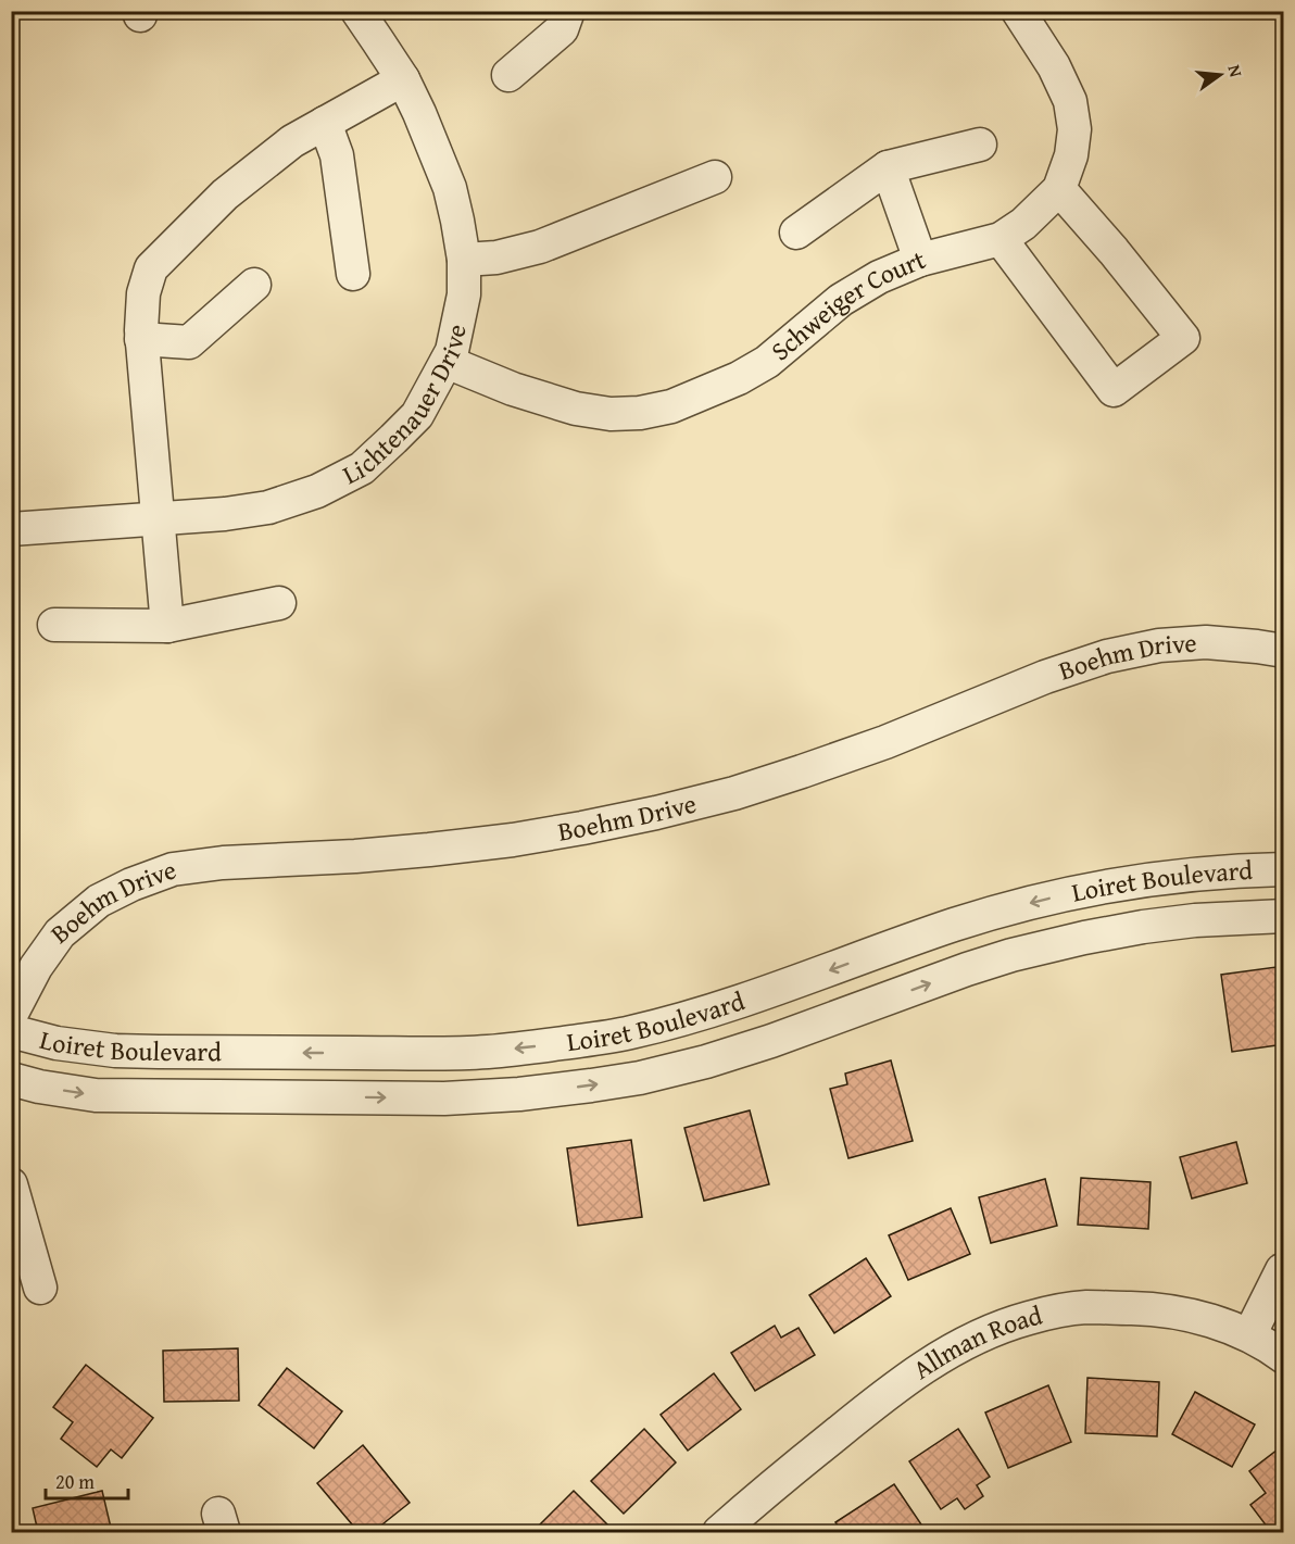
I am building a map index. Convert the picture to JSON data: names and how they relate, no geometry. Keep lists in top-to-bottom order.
{
  "streets": {
    "street": [
      "Schweiger Court",
      "Lichtenauer Drive",
      "Boehm Drive",
      "Loiret Boulevard",
      "Allman Road"
    ]
  },
  "crossings": [
    ["Schweiger Court", "Lichtenauer Drive"]
  ],
  "scale_bar": "20 m",
  "north": "right"
}
